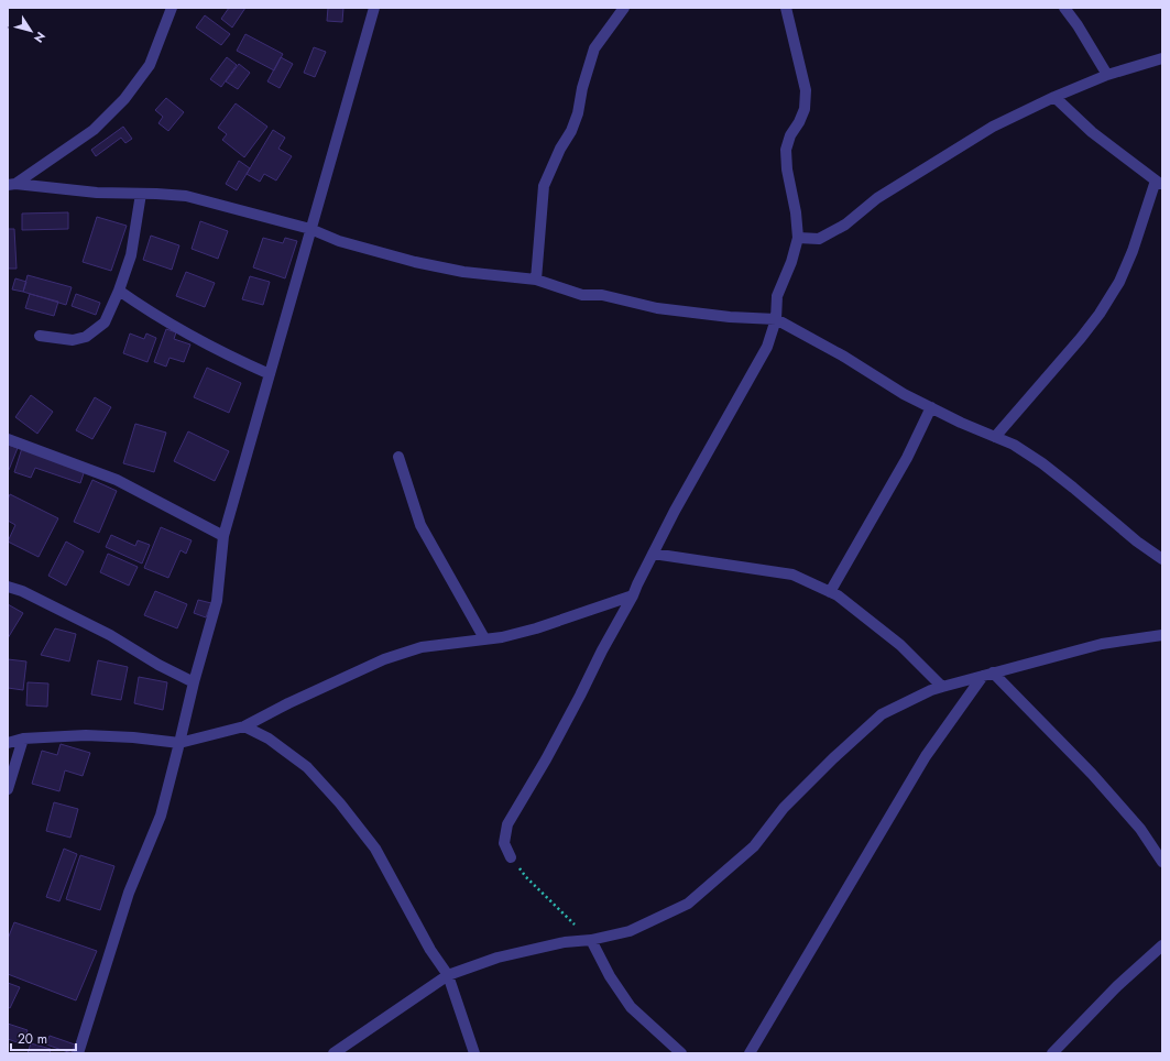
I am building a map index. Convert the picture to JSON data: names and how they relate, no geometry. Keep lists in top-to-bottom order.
{
  "scale_bar": "20 m",
  "north": "bottom right"
}
